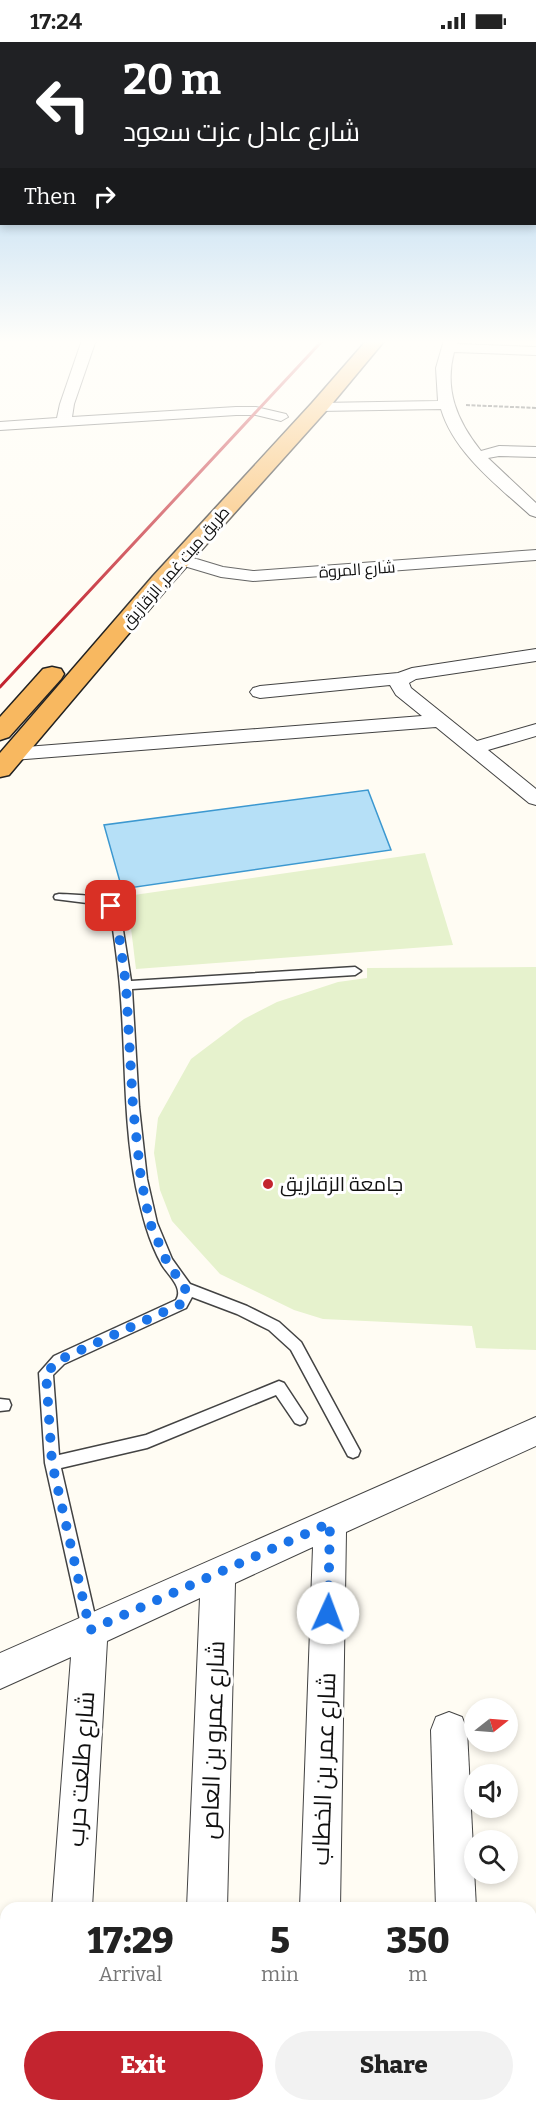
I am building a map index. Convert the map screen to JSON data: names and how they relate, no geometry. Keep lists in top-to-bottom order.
{
  "streets": {
    "highway": ["طريق ميت غمر, الزقازيق"],
    "street": [
      "شارع المروة",
      "شارع عمرو بن العاص",
      "شارع طلعت حرب",
      "شارع عمر بن الخطاب"
    ]
  },
  "crossings": [
    ["طريق ميت غمر, الزقازيق", "شارع المروة"]
  ],
  "places": ["جامعة الزقازيق"],
  "north": "right",
  "page": {
    "status": "17:24",
    "turn": ["20 m", "شارع عادل عزت سعود"],
    "then": "Then",
    "eta": [
      "17:29",
      "Arrival",
      "5",
      "min",
      "350",
      "m"
    ],
    "buttons": ["Exit", "Share"]
  }
}
